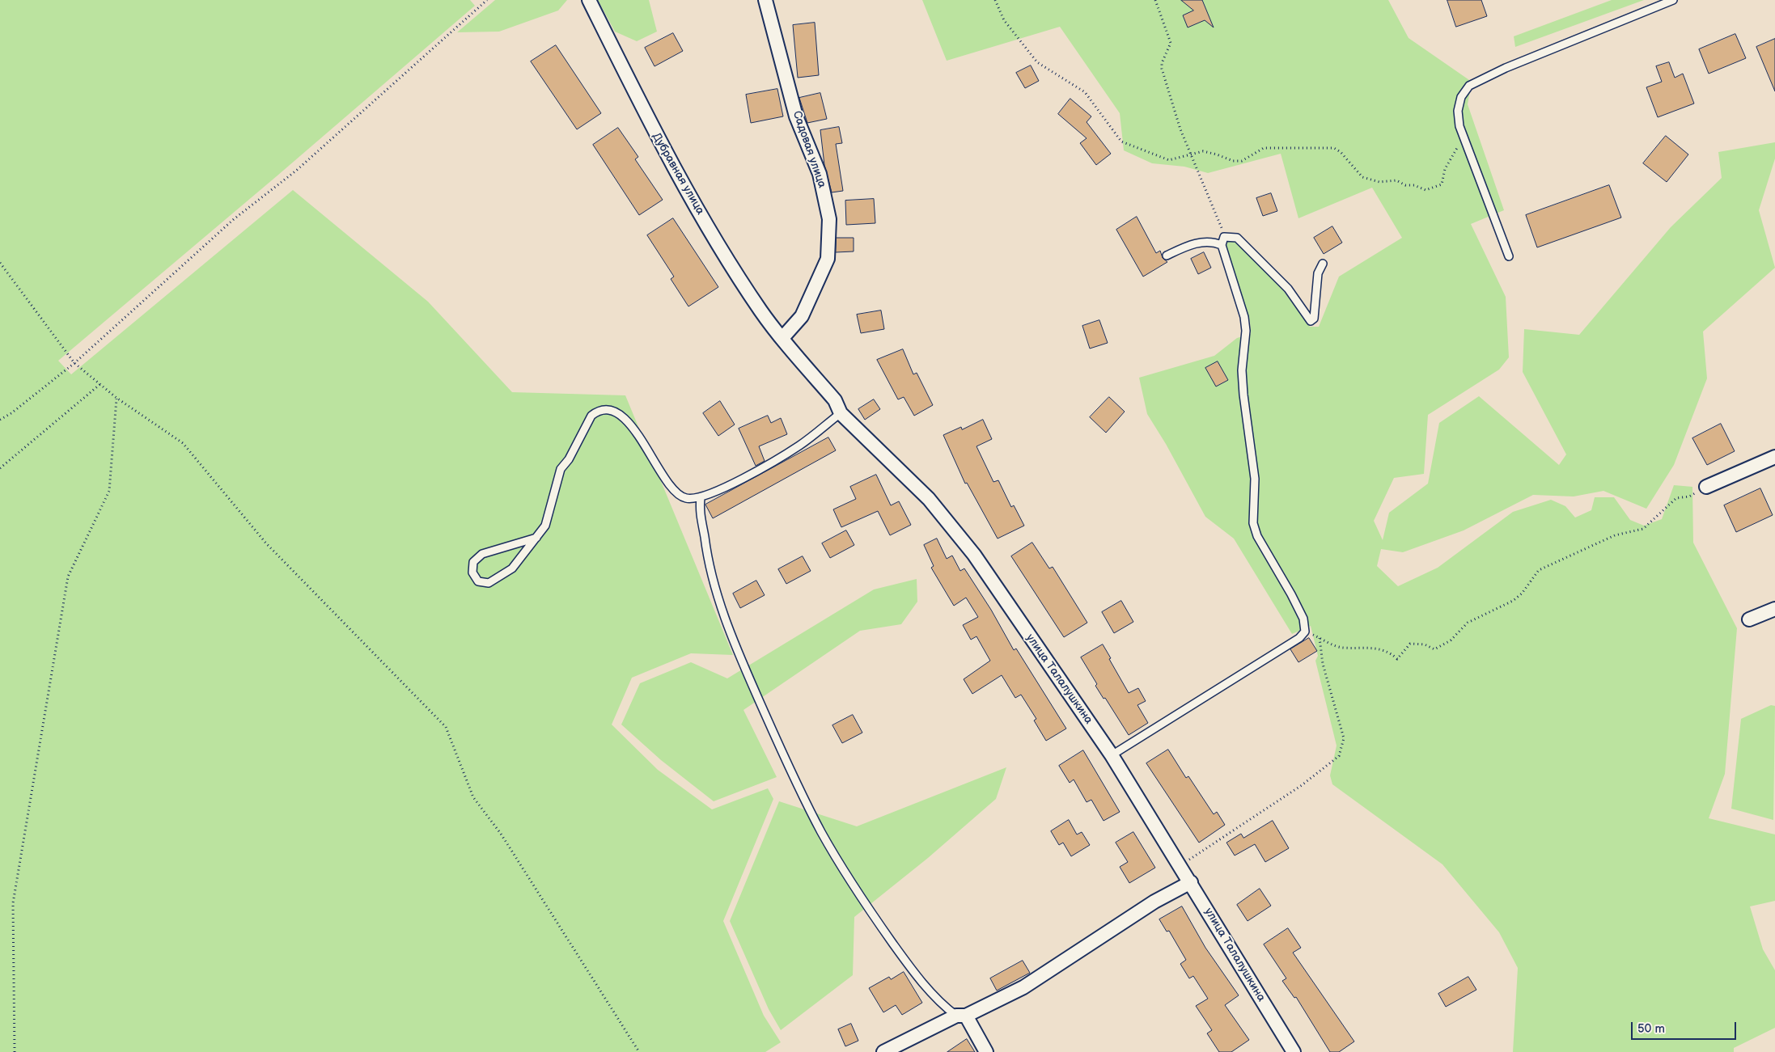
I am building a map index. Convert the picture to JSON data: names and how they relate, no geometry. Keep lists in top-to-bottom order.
{
  "streets": {
    "street": ["Садовая улица", "Дубравная улица", "улица Талалушкина"]
  },
  "crossings": [
    ["Садовая улица", "Дубравная улица"],
    ["Садовая улица", "улица Талалушкина"],
    ["Дубравная улица", "улица Талалушкина"]
  ],
  "scale_bar": "50 m"
}
